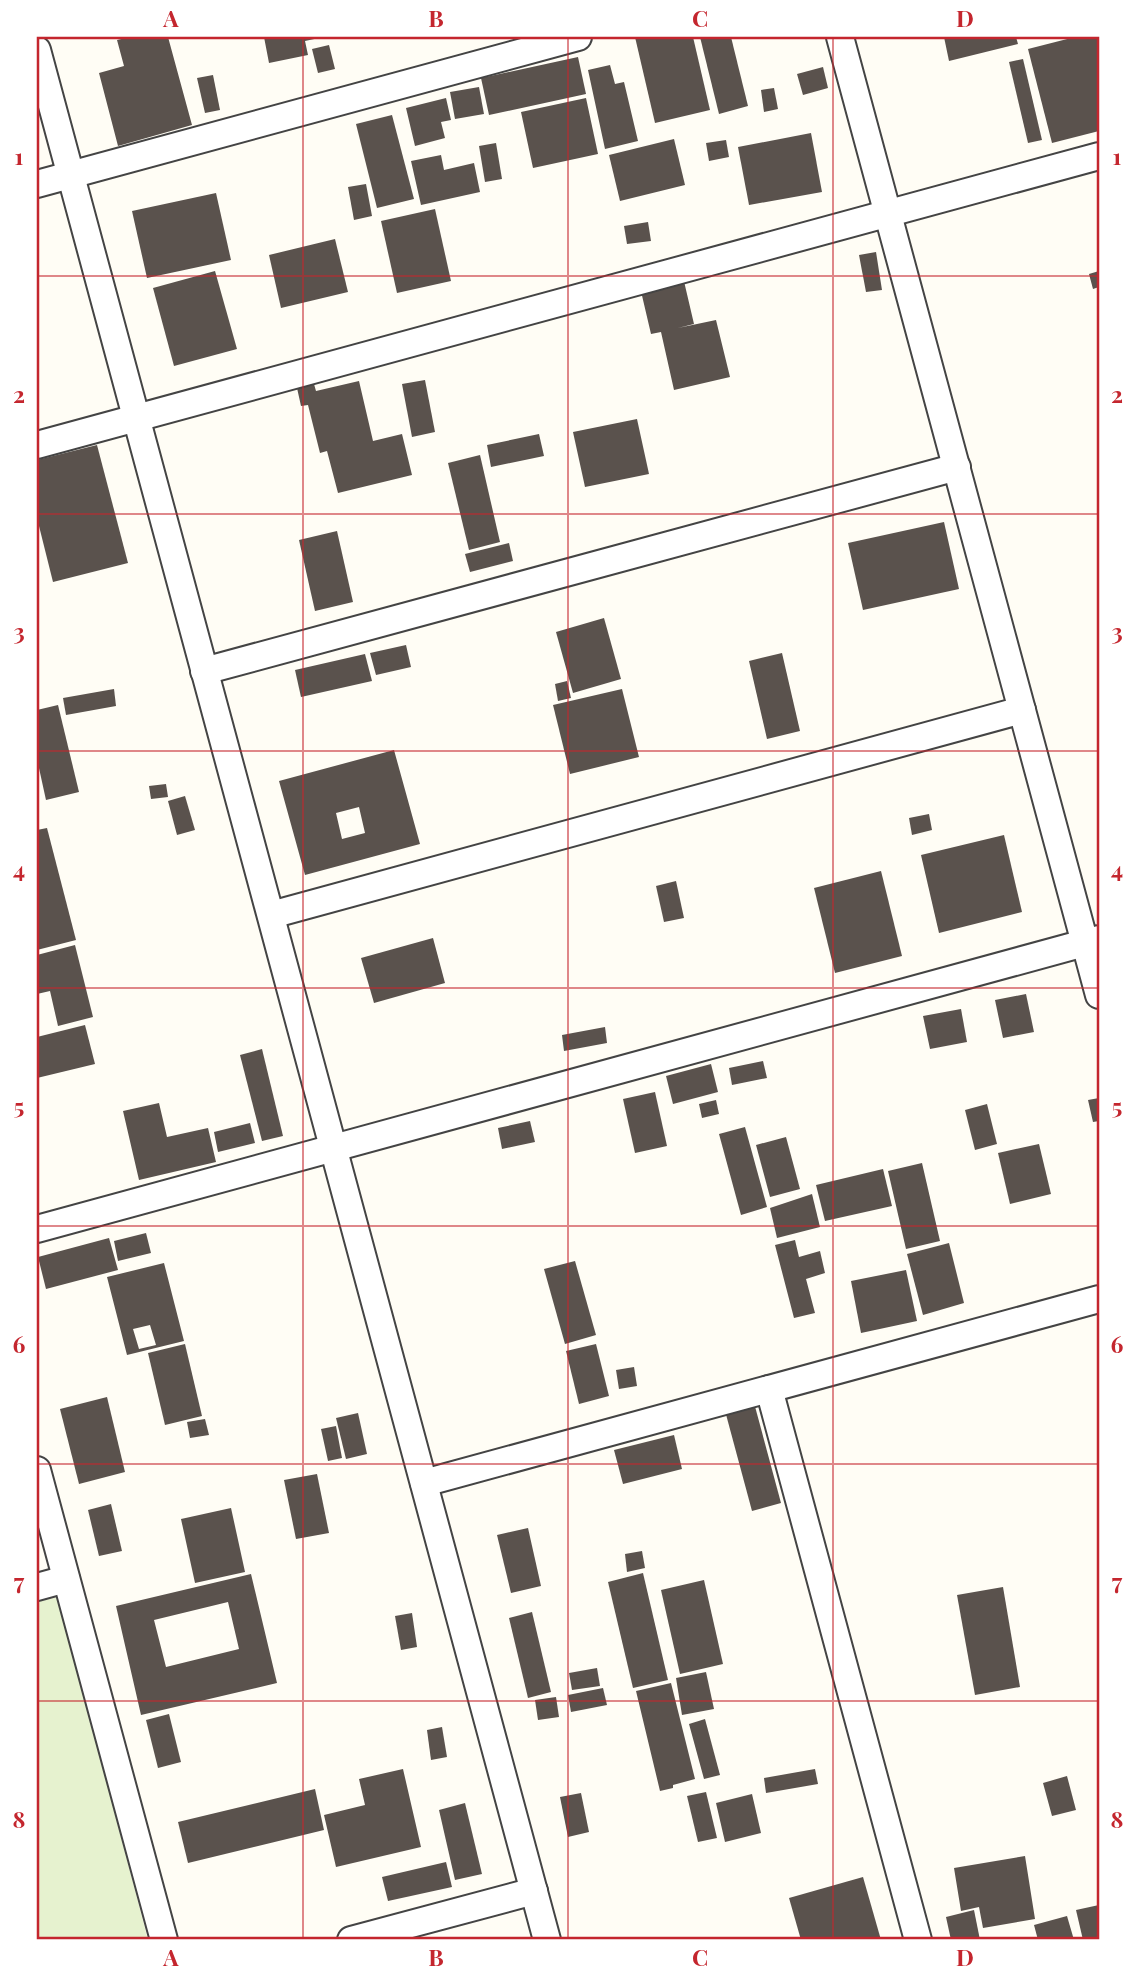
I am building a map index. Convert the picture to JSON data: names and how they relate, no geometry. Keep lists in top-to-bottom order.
{
  "grid": {
    "columns": [
      "A",
      "B",
      "C",
      "D"
    ],
    "rows": [
      "1",
      "2",
      "3",
      "4",
      "5",
      "6",
      "7",
      "8"
    ]
  }
}
